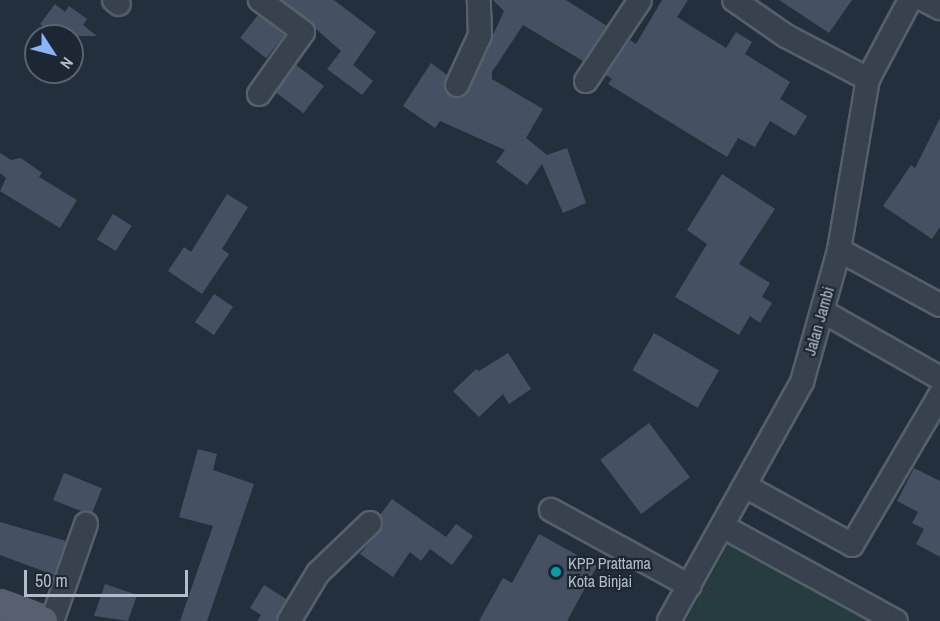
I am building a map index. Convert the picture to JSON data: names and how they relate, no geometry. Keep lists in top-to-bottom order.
{
  "streets": {
    "street": ["Jalan Jambi"]
  },
  "places": ["KPP Prattama Kota Binjai"],
  "scale_bar": "50 m",
  "north": "bottom right"
}
